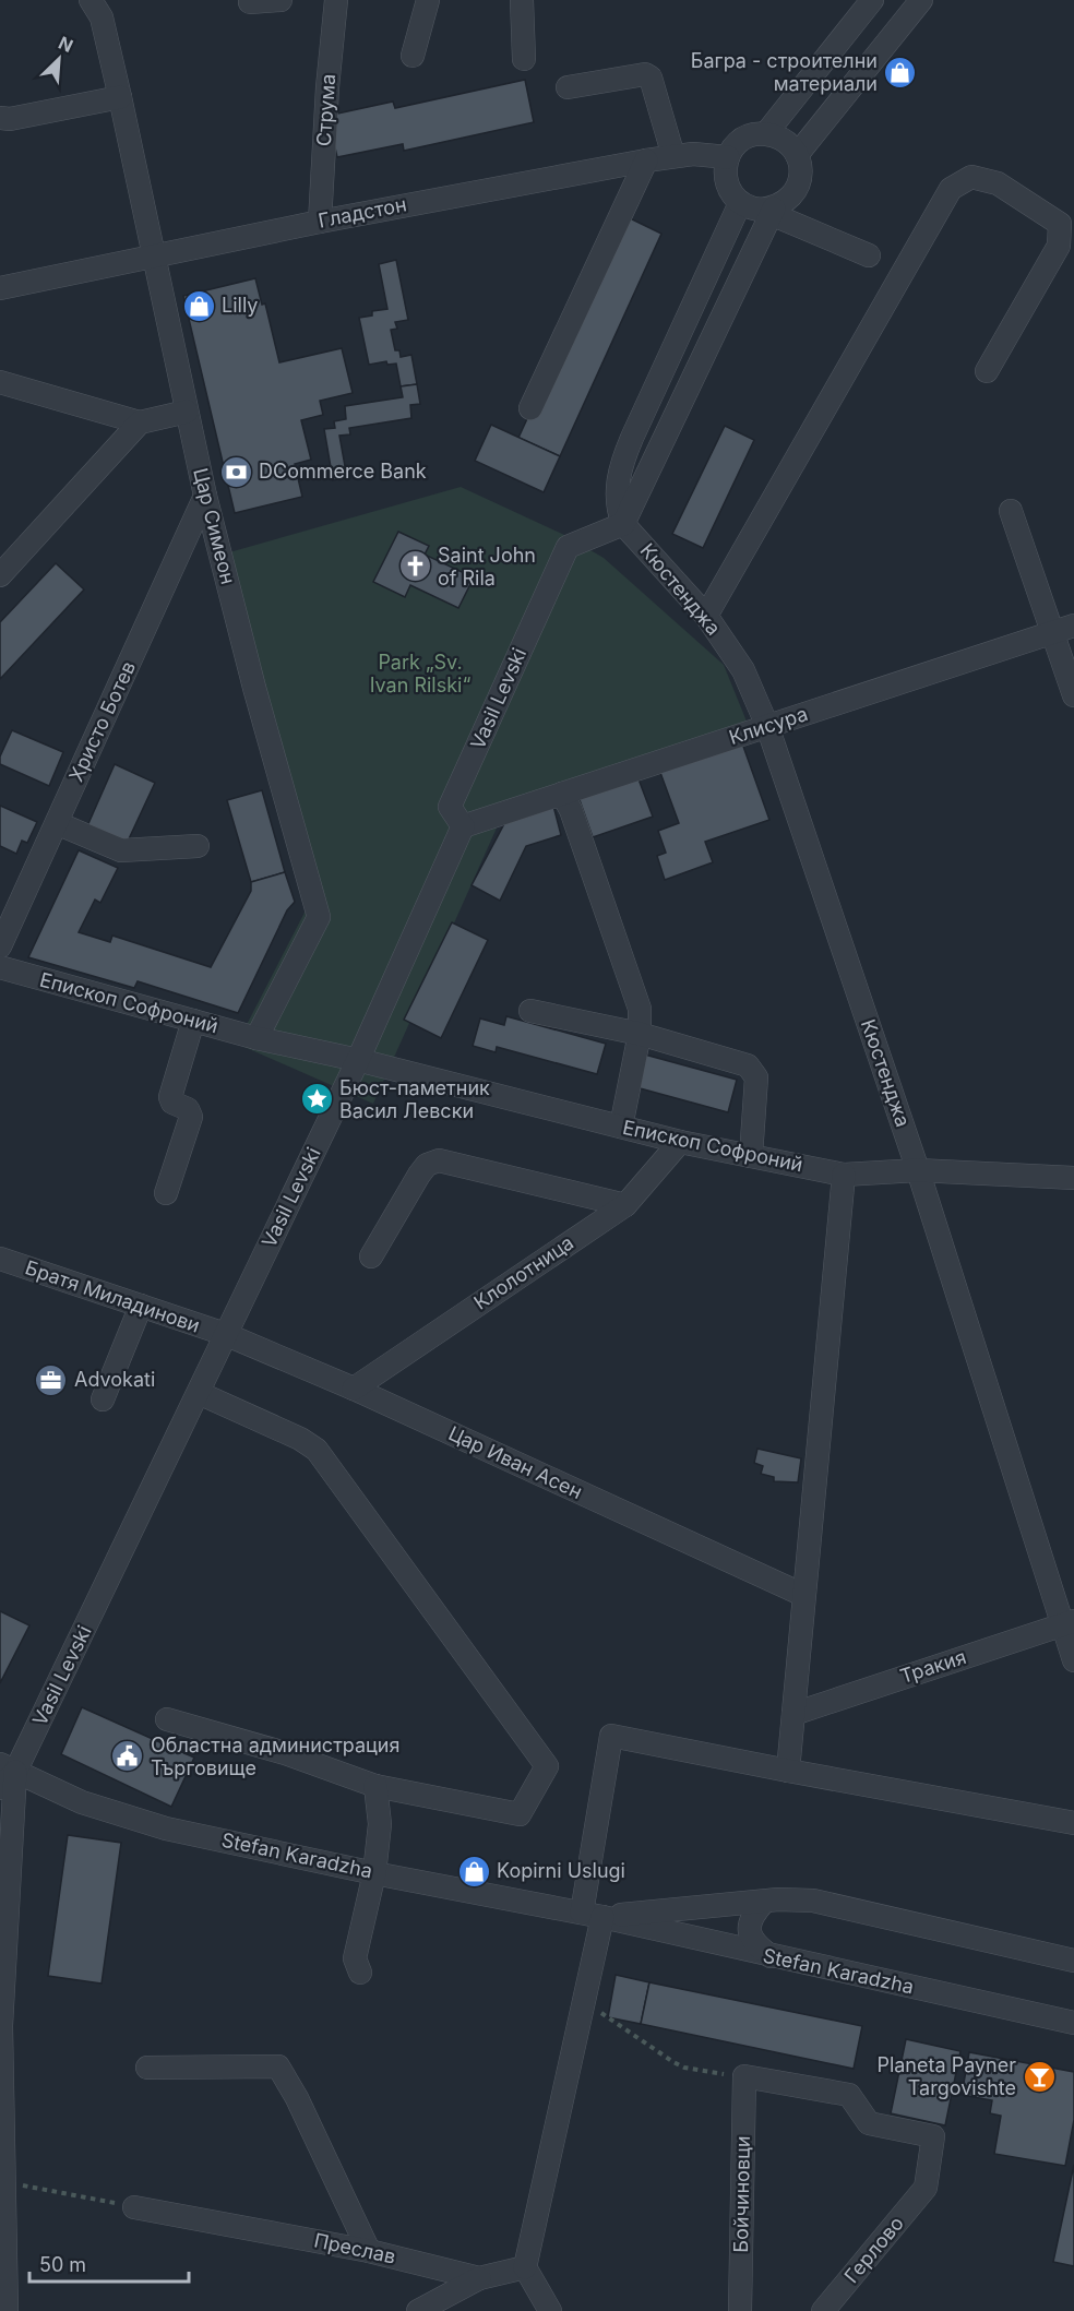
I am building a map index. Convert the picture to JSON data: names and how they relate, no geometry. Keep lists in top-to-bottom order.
{
  "streets": {
    "street": [
      "Струма",
      "Гладстон",
      "Цар Симеон",
      "Кюстенджа",
      "Vasil Levski",
      "Христо Ботев",
      "Клисура",
      "Епископ Софроний",
      "Клолотница",
      "Братя Миладинови",
      "Цар Иван Асен",
      "Тракия",
      "Stefan Karadzha",
      "Бойчиновци",
      "Преслав",
      "Герлово"
    ]
  },
  "crossings": [
    ["Струма", "Гладстон"],
    ["Гладстон", "Цар Симеон"],
    ["Цар Симеон", "Христо Ботев"],
    ["Цар Симеон", "Епископ Софроний"],
    ["Кюстенджа", "Vasil Levski"],
    ["Кюстенджа", "Клисура"],
    ["Кюстенджа", "Епископ Софроний"],
    ["Кюстенджа", "Тракия"],
    ["Vasil Levski", "Клисура"],
    ["Vasil Levski", "Епископ Софроний"],
    ["Vasil Levski", "Братя Миладинови"],
    ["Vasil Levski", "Цар Иван Асен"],
    ["Vasil Levski", "Stefan Karadzha"],
    ["Епископ Софроний", "Клолотница"],
    ["Клолотница", "Цар Иван Асен"],
    ["Братя Миладинови", "Цар Иван Асен"],
    ["Бойчиновци", "Герлово"]
  ],
  "parks": ["Park „Sv. Ivan Rilski“"],
  "places": {
    "shop": ["Багра - строителни материали", "Lilly", "Kopirni Uslugi"],
    "bank": ["DCommerce Bank"],
    "church": ["Saint John of Rila"],
    "place": ["Бюст-паметник Васил Левски"],
    "office": ["Advokati"],
    "public building": ["Областна администрация Търговище"],
    "bar": ["Planeta Payner Targovishte"]
  },
  "scale_bar": "50 m",
  "north": "top right"
}
